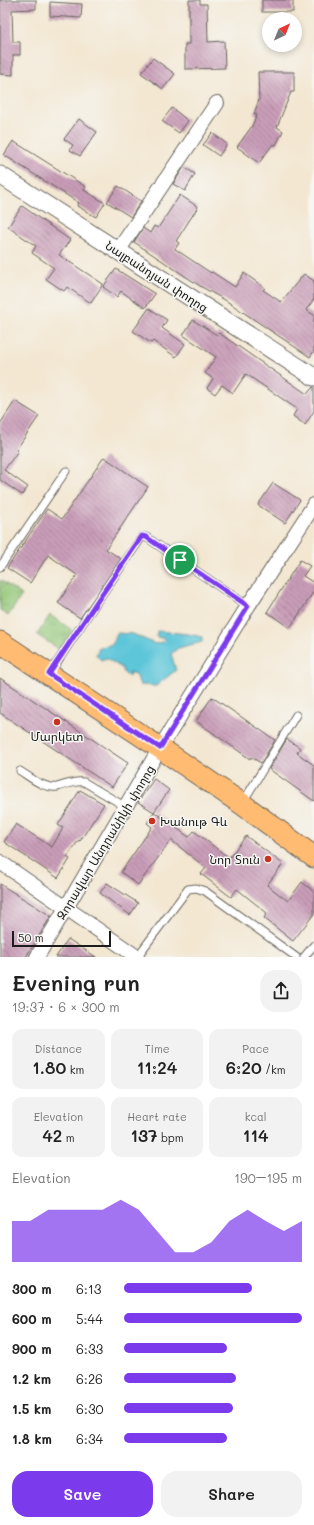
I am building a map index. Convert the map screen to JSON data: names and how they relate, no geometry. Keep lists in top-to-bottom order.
{
  "streets": {
    "street": ["Նալբանդյան փողոց", "Զորավար Անդրանիկի փողոց"]
  },
  "places": ["Մարկետ", "Խանութ Գև", "Նոր Տուն"],
  "scale_bar": "50 m",
  "north": "top right",
  "page": {
    "scale": "50 m",
    "heading": ["Evening run", "19:37 · 6 × 300 m"],
    "stats": [
      ["Distance", "1.80 km"],
      ["Time", "11:24"],
      ["Pace", "6:20 /km"],
      ["Elevation", "42 m"],
      ["Heart rate", "137 bpm"],
      ["kcal", "114"]
    ],
    "chart": ["Elevation", "190–195 m"],
    "list": [
      {
        "name": "300 m",
        "note": "6:13"
      },
      {
        "name": "600 m",
        "note": "5:44"
      },
      {
        "name": "900 m",
        "note": "6:33"
      },
      {
        "name": "1.2 km",
        "note": "6:26"
      },
      {
        "name": "1.5 km",
        "note": "6:30"
      },
      {
        "name": "1.8 km",
        "note": "6:34"
      }
    ],
    "buttons": ["Save", "Share"]
  }
}
